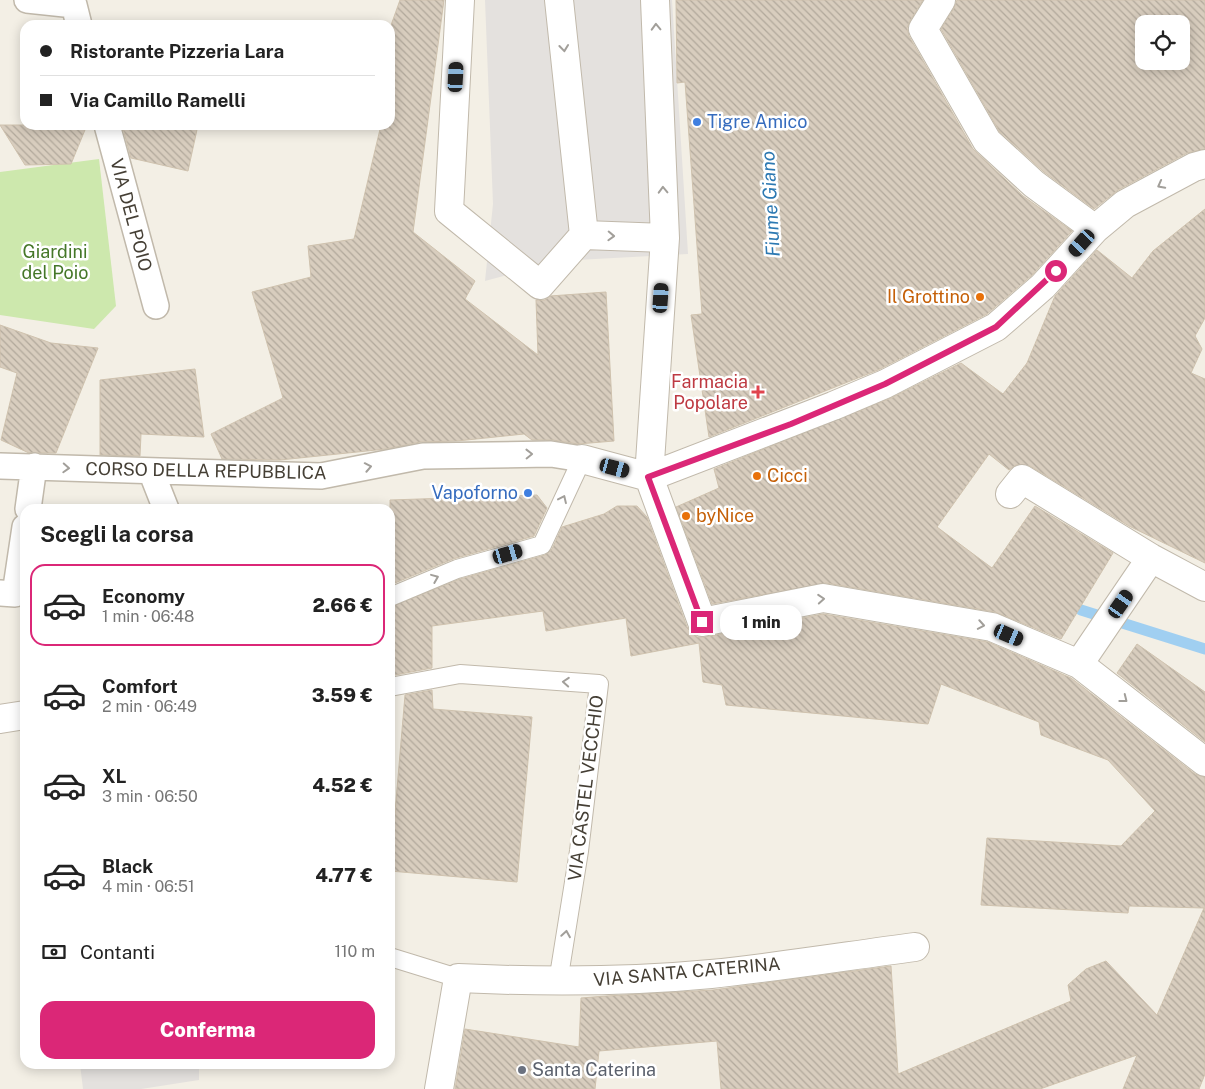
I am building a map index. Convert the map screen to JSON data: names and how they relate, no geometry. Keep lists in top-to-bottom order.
{
  "streets": {
    "street": ["VIA DEL POIO", "CORSO DELLA REPUBBLICA", "VIA SANTA CATERINA"],
    "lane": ["VIA CASTEL VECCHIO"]
  },
  "crossings": [
    ["VIA CASTEL VECCHIO", "VIA SANTA CATERINA"]
  ],
  "one_way": ["CORSO DELLA REPUBBLICA"],
  "water": ["Fiume Giano"],
  "parks": ["Giardini del Poio"],
  "places": {
    "other": [
      "Tigre Amico",
      "Il Grottino",
      "Cicci",
      "Vapoforno",
      "byNice",
      "Santa Caterina"
    ],
    "health": ["Farmacia Popolare"]
  },
  "page": {
    "banner": ["Ristorante Pizzeria Lara", "Via Camillo Ramelli"],
    "heading": "Scegli la corsa",
    "list": [
      {
        "name": "Economy",
        "note": "1 min · 06:48",
        "value": "2.66 €"
      },
      {
        "name": "Comfort",
        "note": "2 min · 06:49",
        "value": "3.59 €"
      },
      {
        "name": "XL",
        "note": "3 min · 06:50",
        "value": "4.52 €"
      },
      {
        "name": "Black",
        "note": "4 min · 06:51",
        "value": "4.77 €"
      }
    ],
    "bubble": "1 min",
    "pay": ["Contanti", "110 m"],
    "buttons": "Conferma"
  }
}
